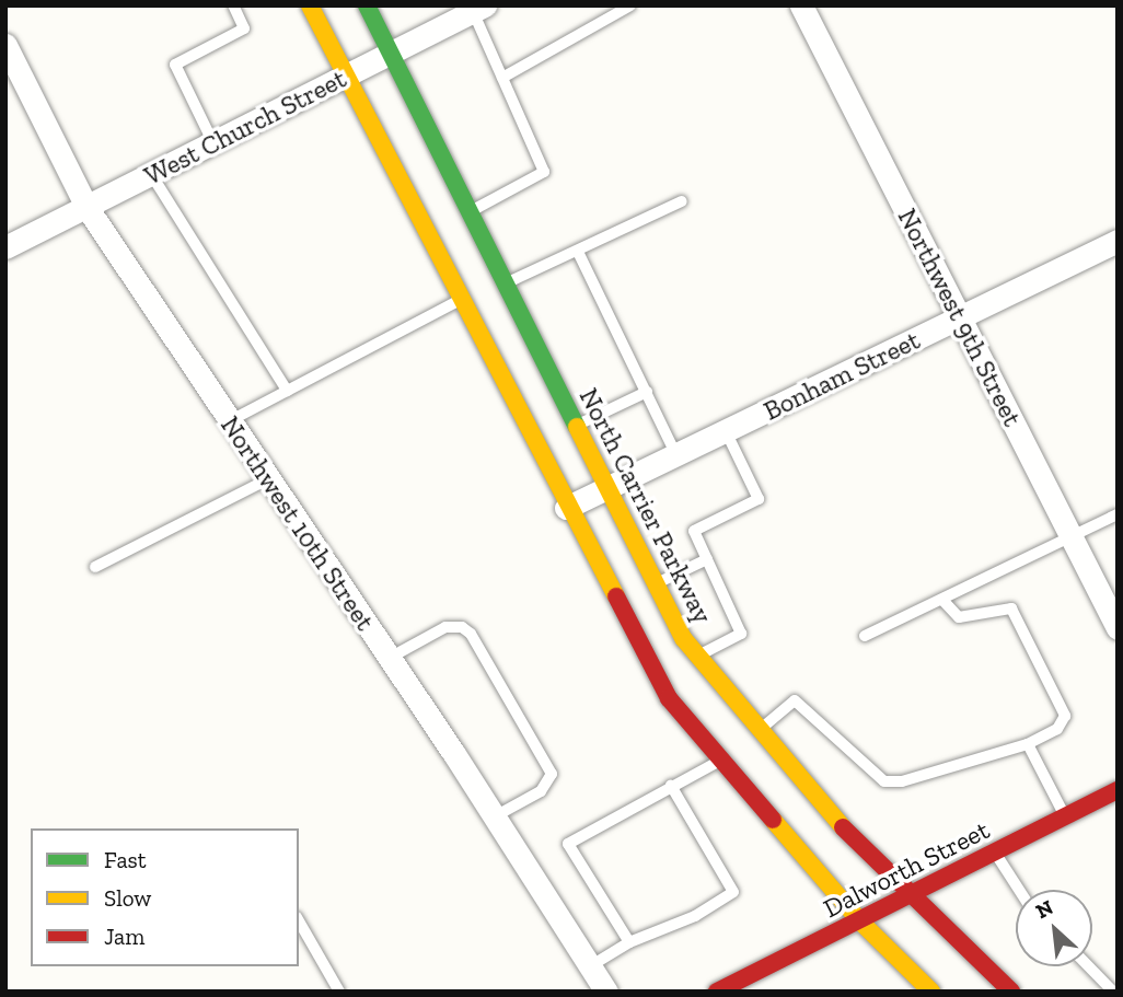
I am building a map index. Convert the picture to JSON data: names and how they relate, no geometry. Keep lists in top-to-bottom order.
{
  "streets": {
    "main road": ["North Carrier Parkway", "Dalworth Street"],
    "street": [
      "West Church Street",
      "Northwest 9th Street",
      "Bonham Street",
      "Northwest 10th Street"
    ]
  },
  "crossings": [
    ["West Church Street", "North Carrier Parkway"],
    ["West Church Street", "Northwest 10th Street"],
    ["Northwest 9th Street", "Bonham Street"],
    ["Bonham Street", "North Carrier Parkway"],
    ["North Carrier Parkway", "Dalworth Street"]
  ],
  "legend": ["Fast", "Slow", "Jam"],
  "north": "top left"
}
